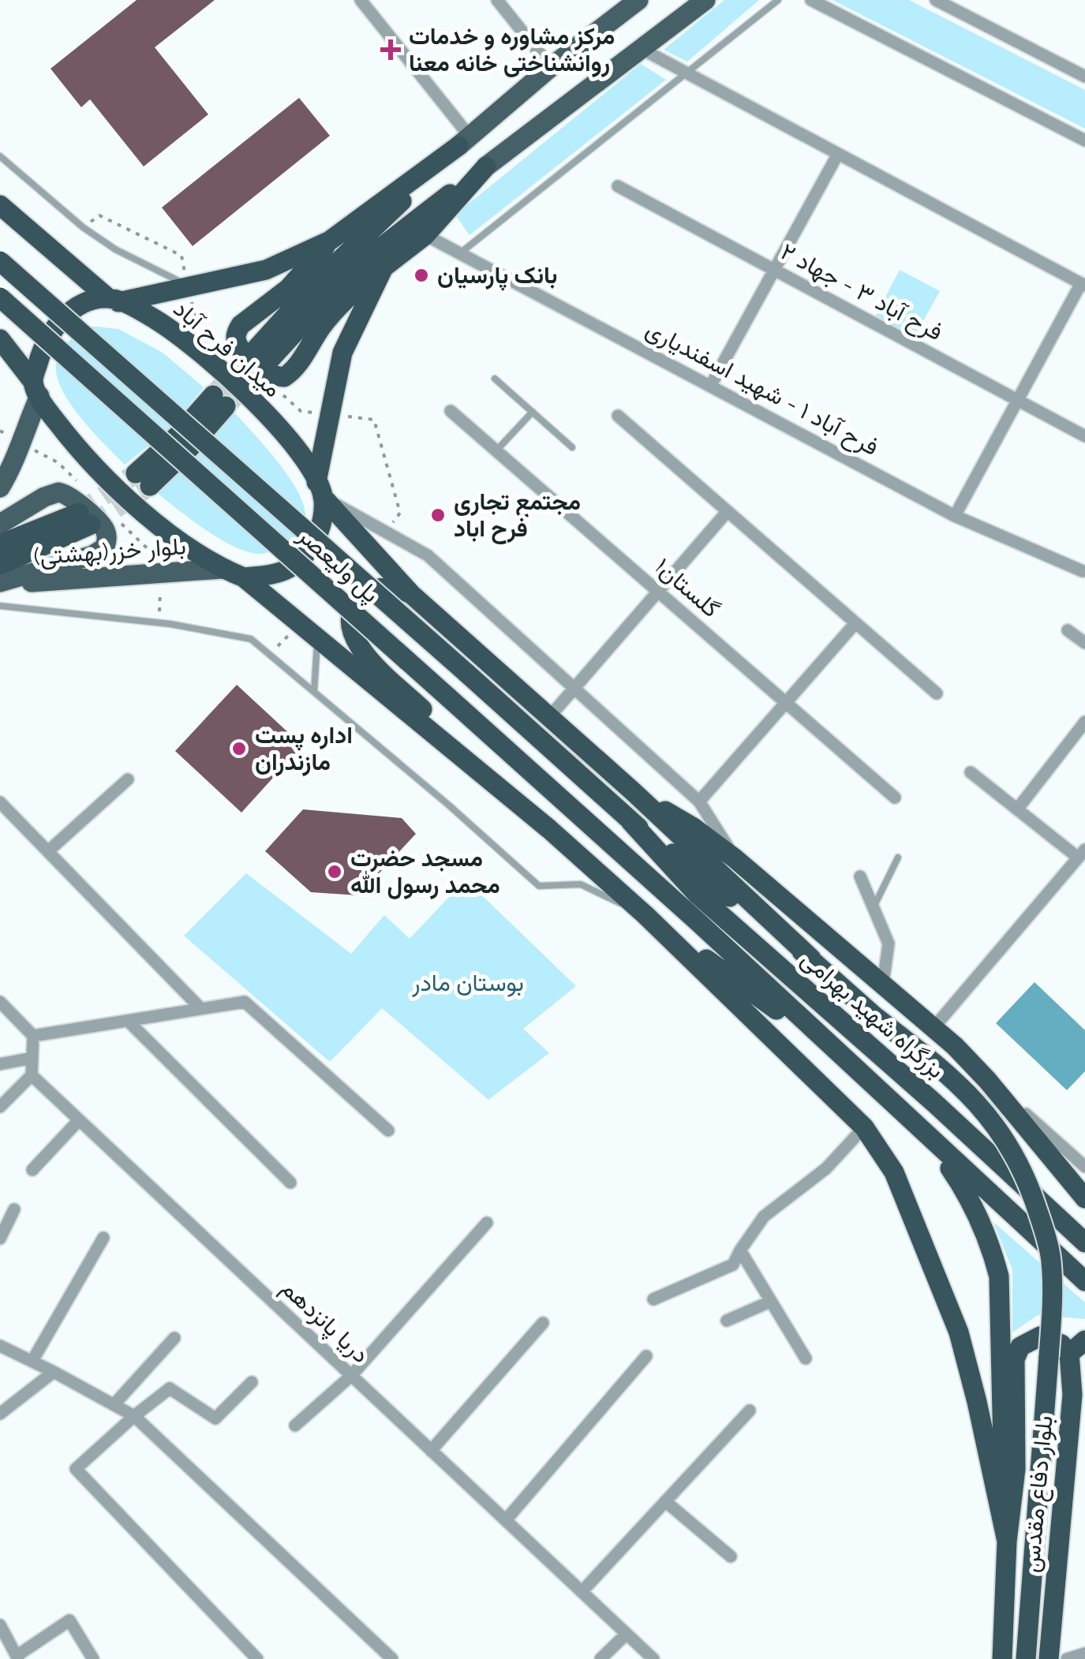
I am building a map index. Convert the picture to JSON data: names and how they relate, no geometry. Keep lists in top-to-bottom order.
{
  "streets": {
    "highway": [
      "میدان فرح آباد",
      "پل ولیعصر",
      "بزرگراه شهید بهرامی",
      "بلوار دفاع مقدس"
    ],
    "main road": ["بلوار خزر(بهشتی)"],
    "street": [
      "فرح آباد ۳ - جهاد ۲",
      "فرح آباد ۱ - شهید اسفندیاری",
      "گلستان۱",
      "دریا پانزدهم"
    ]
  },
  "crossings": [
    ["پل ولیعصر", "بزرگراه شهید بهرامی"]
  ],
  "parks": ["بوستان مادر"],
  "places": {
    "health": ["مرکز مشاوره و خدمات روانشناختی خانه معنا"],
    "other": [
      "بانک پارسیان",
      "مجتمع تجاری فرح اباد",
      "اداره پست مازندران",
      "مسجد حضرت محمد رسول الله"
    ]
  }
}
